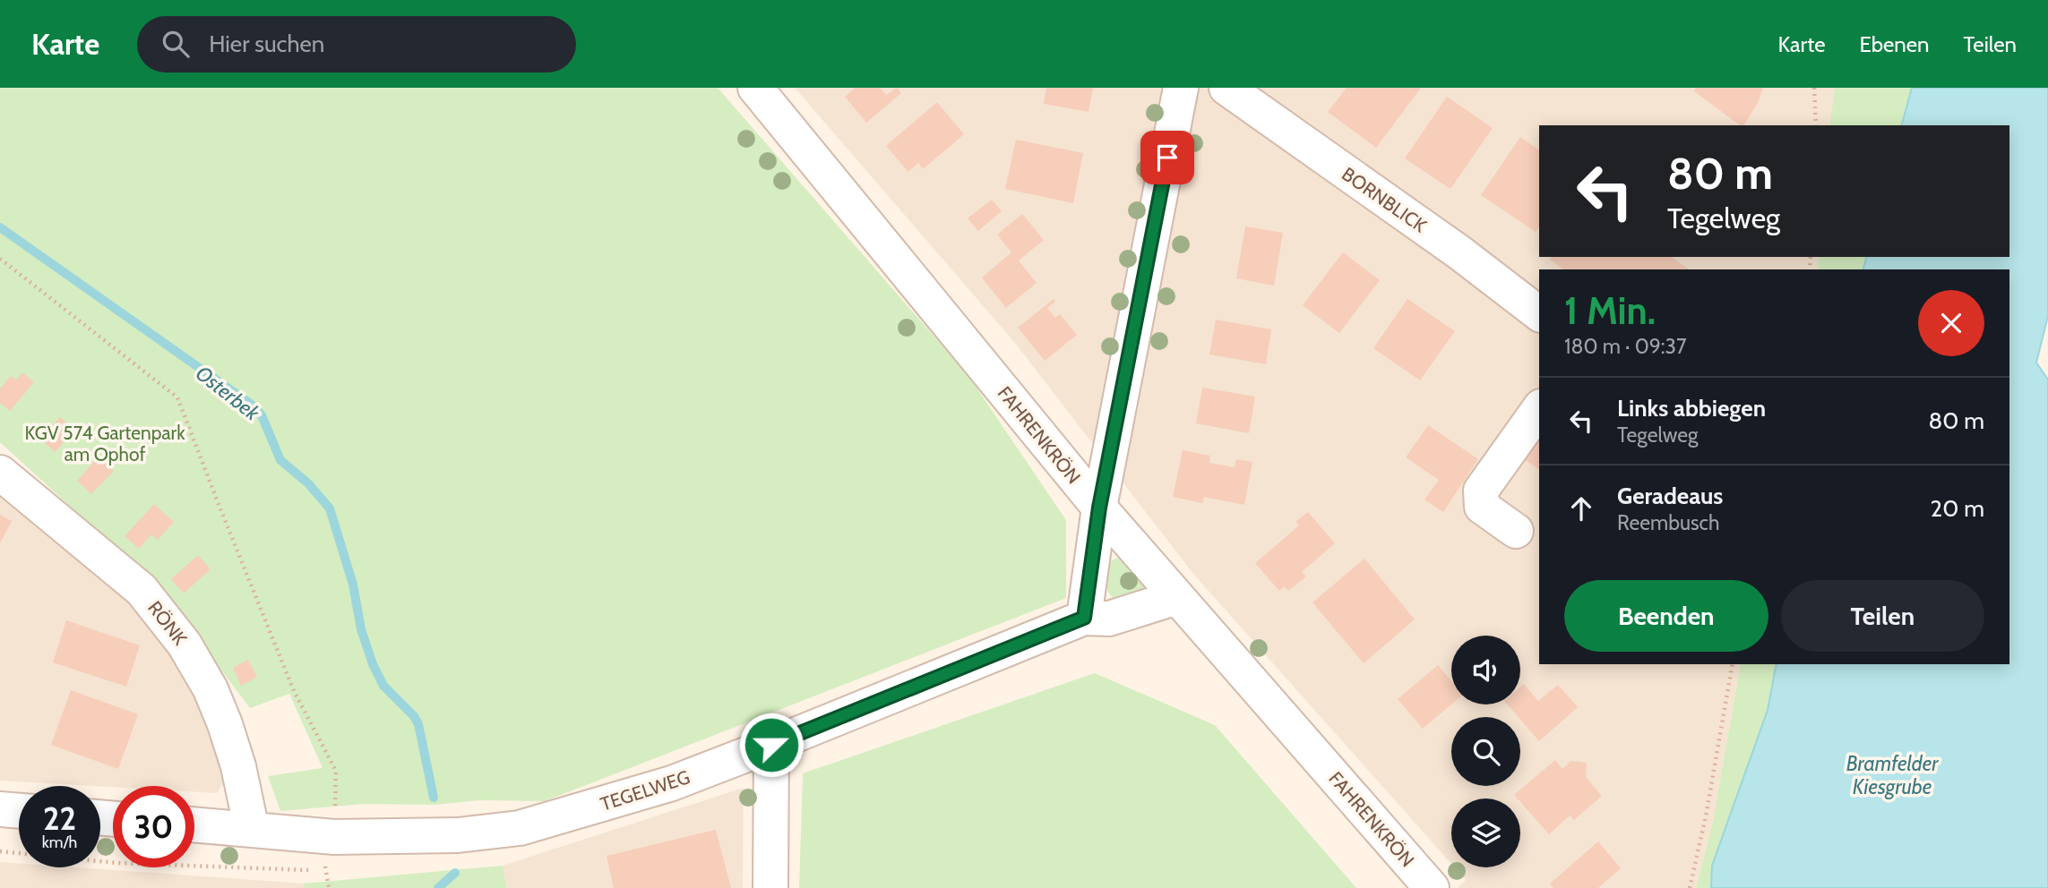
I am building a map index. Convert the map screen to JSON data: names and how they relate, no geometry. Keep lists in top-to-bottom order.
{
  "streets": {
    "street": [
      "BORNBLICK",
      "FAHRENKRÖN",
      "RÖNK",
      "TEGELWEG"
    ]
  },
  "crossings": [
    ["FAHRENKRÖN", "TEGELWEG"],
    ["RÖNK", "TEGELWEG"]
  ],
  "water": ["Osterbek", "Bramfelder Kiesgrube"],
  "parks": ["KGV 574 Gartenpark am Ophof"],
  "page": {
    "header": "Karte",
    "search": "Hier suchen",
    "nav": ["Karte", "Ebenen", "Teilen"],
    "turn": ["80 m", "Tegelweg"],
    "heading": ["1 Min.", "180 m · 09:37"],
    "list": [
      {
        "name": "Links abbiegen",
        "note": "Tegelweg",
        "value": "80 m"
      },
      {
        "name": "Geradeaus",
        "note": "Reembusch",
        "value": "20 m"
      }
    ],
    "buttons": ["Beenden", "Teilen"],
    "speed": "22 km/h",
    "limit": "30"
  }
}
